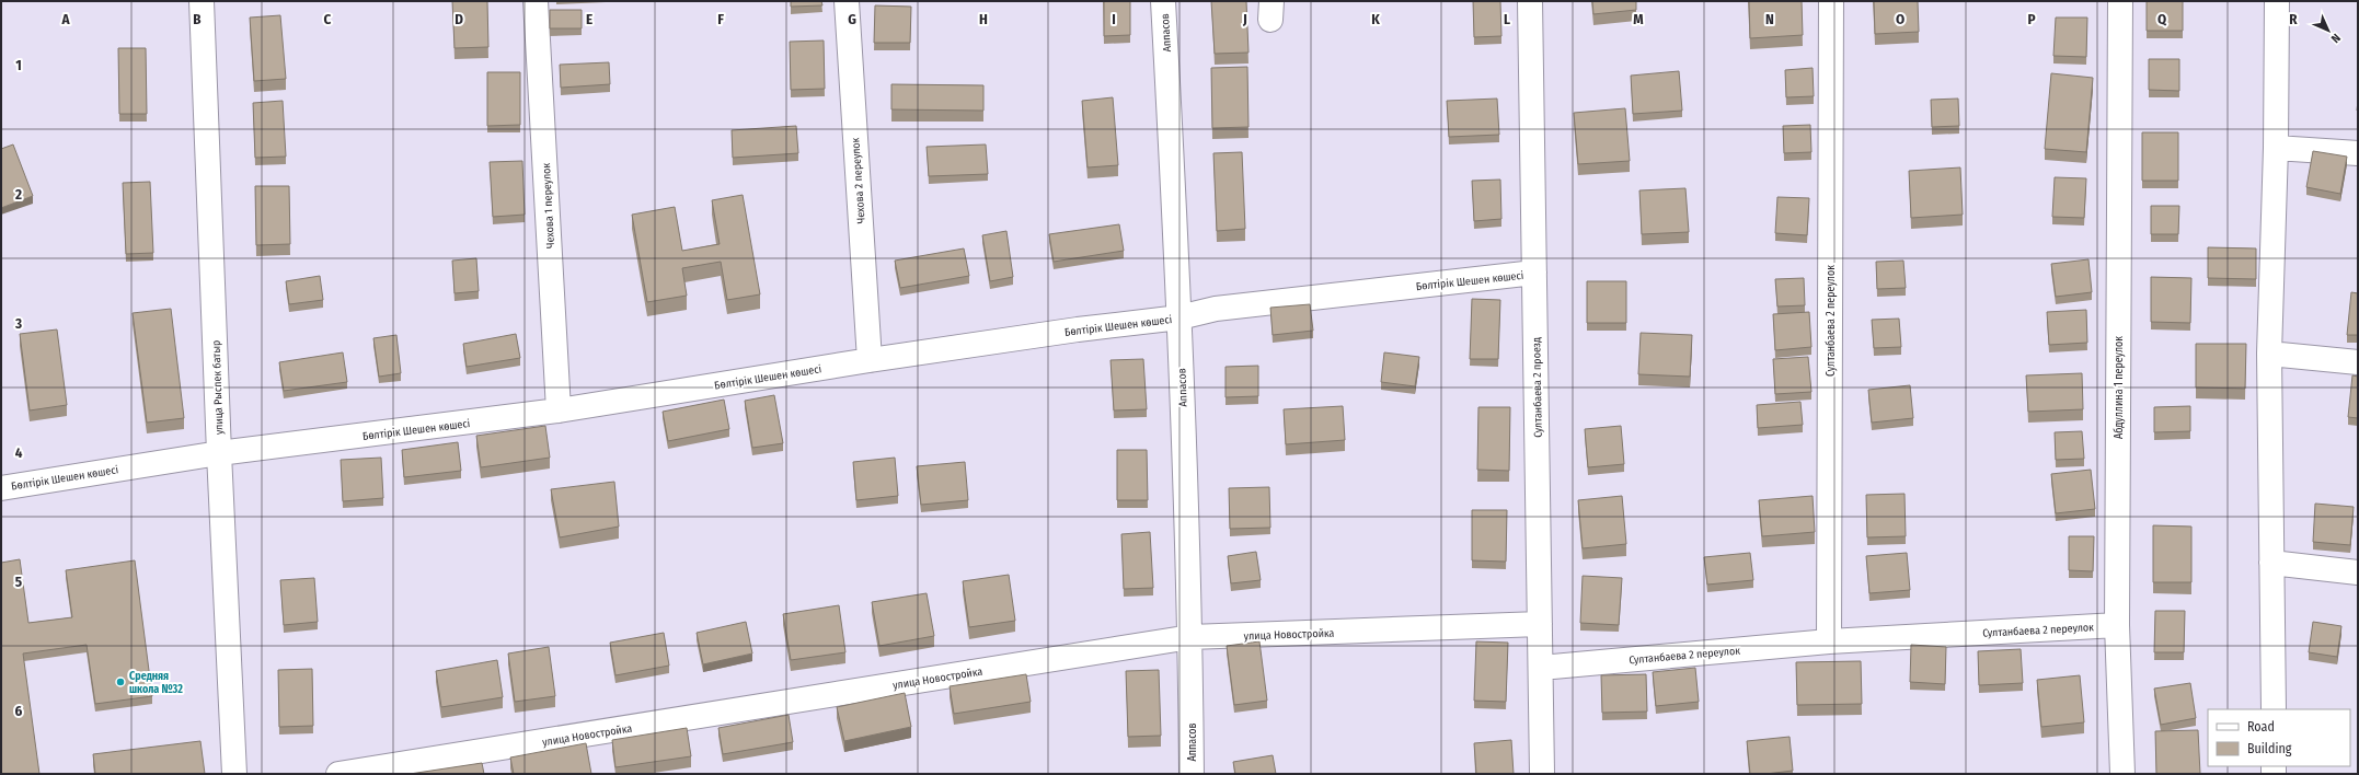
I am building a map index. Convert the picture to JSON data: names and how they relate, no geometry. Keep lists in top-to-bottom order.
{
  "streets": {
    "street": [
      "Аппасов",
      "Чехова 2 переулок",
      "Чехова 1 переулок",
      "Бөлтірік Шешен көшесі",
      "Султанбаева 2 переулок",
      "улица Рыспек батыр",
      "Султанбаева 2 проезд",
      "Абдуллина 1 переулок",
      "улица Новостройка"
    ]
  },
  "crossings": [
    ["Аппасов", "Бөлтірік Шешен көшесі"],
    ["Аппасов", "улица Новостройка"],
    ["Чехова 2 переулок", "Бөлтірік Шешен көшесі"],
    ["Чехова 1 переулок", "Бөлтірік Шешен көшесі"],
    ["Бөлтірік Шешен көшесі", "улица Рыспек батыр"],
    ["Бөлтірік Шешен көшесі", "Султанбаева 2 проезд"],
    ["Султанбаева 2 переулок", "Султанбаева 2 проезд"],
    ["Султанбаева 2 переулок", "Абдуллина 1 переулок"],
    ["Султанбаева 2 проезд", "улица Новостройка"]
  ],
  "places": ["Средняя школа №32"],
  "legend": ["Road", "Building"],
  "north": "bottom right",
  "grid": {
    "columns": [
      "A",
      "B",
      "C",
      "D",
      "E",
      "F",
      "G",
      "H",
      "I",
      "J",
      "K",
      "L",
      "M",
      "N",
      "O",
      "P",
      "Q",
      "R"
    ],
    "rows": [
      "1",
      "2",
      "3",
      "4",
      "5",
      "6"
    ]
  }
}
